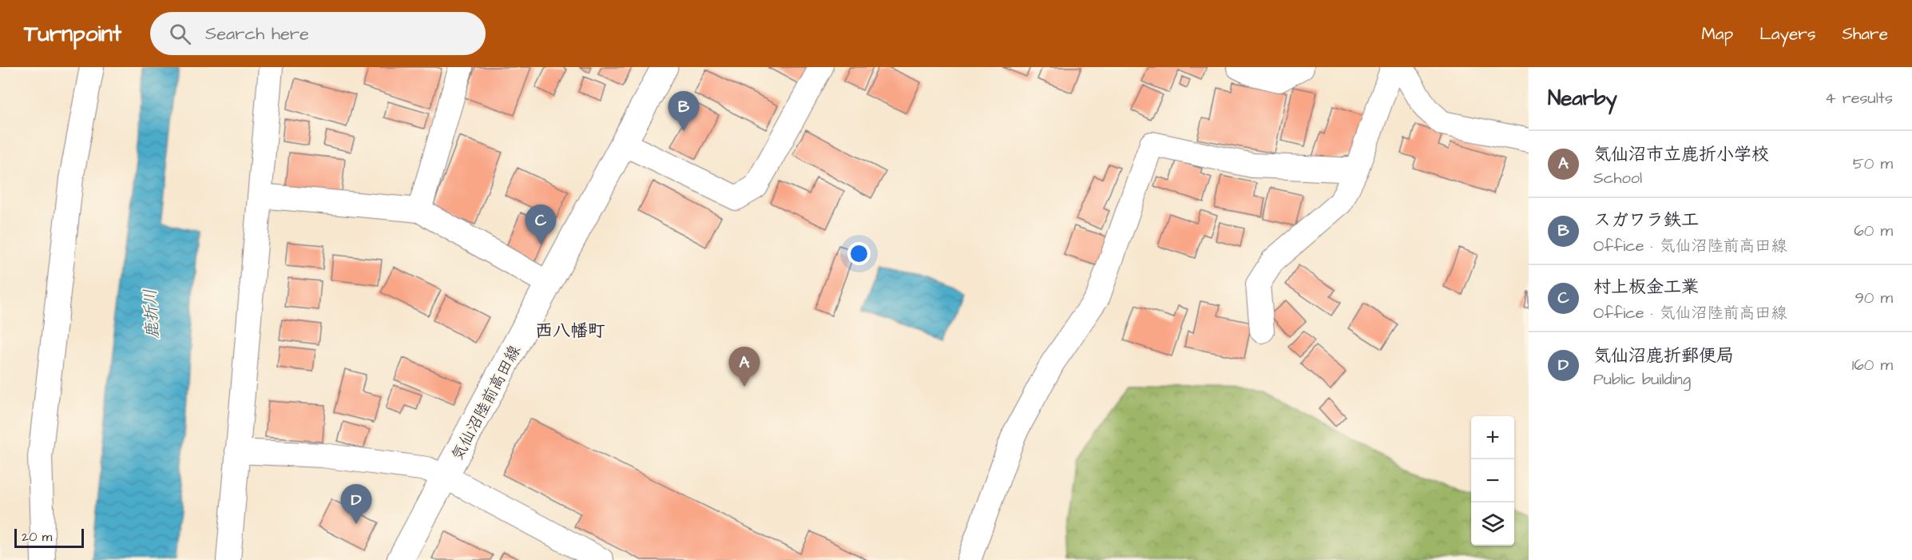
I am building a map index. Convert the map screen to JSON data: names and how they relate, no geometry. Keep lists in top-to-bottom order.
{
  "streets": {
    "main road": ["気仙沼陸前高田線"]
  },
  "districts": ["西八幡町"],
  "water": ["鹿折川"],
  "scale_bar": "20 m",
  "page": {
    "header": "Turnpoint",
    "search": "Search here",
    "nav": ["Map", "Layers", "Share"],
    "heading": ["Nearby", "4 results"],
    "pins": [
      "B",
      "C",
      "A",
      "D"
    ],
    "list": [
      {
        "mark": "A",
        "name": "気仙沼市立鹿折小学校",
        "note": "School",
        "value": "50 m"
      },
      {
        "mark": "B",
        "name": "スガワラ鉄工",
        "note": "Office · 気仙沼陸前高田線",
        "value": "60 m"
      },
      {
        "mark": "C",
        "name": "村上板金工業",
        "note": "Office · 気仙沼陸前高田線",
        "value": "90 m"
      },
      {
        "mark": "D",
        "name": "気仙沼鹿折郵便局",
        "note": "Public building",
        "value": "160 m"
      }
    ],
    "map_buttons": ["+", "−"],
    "scale": "20 m"
  }
}
